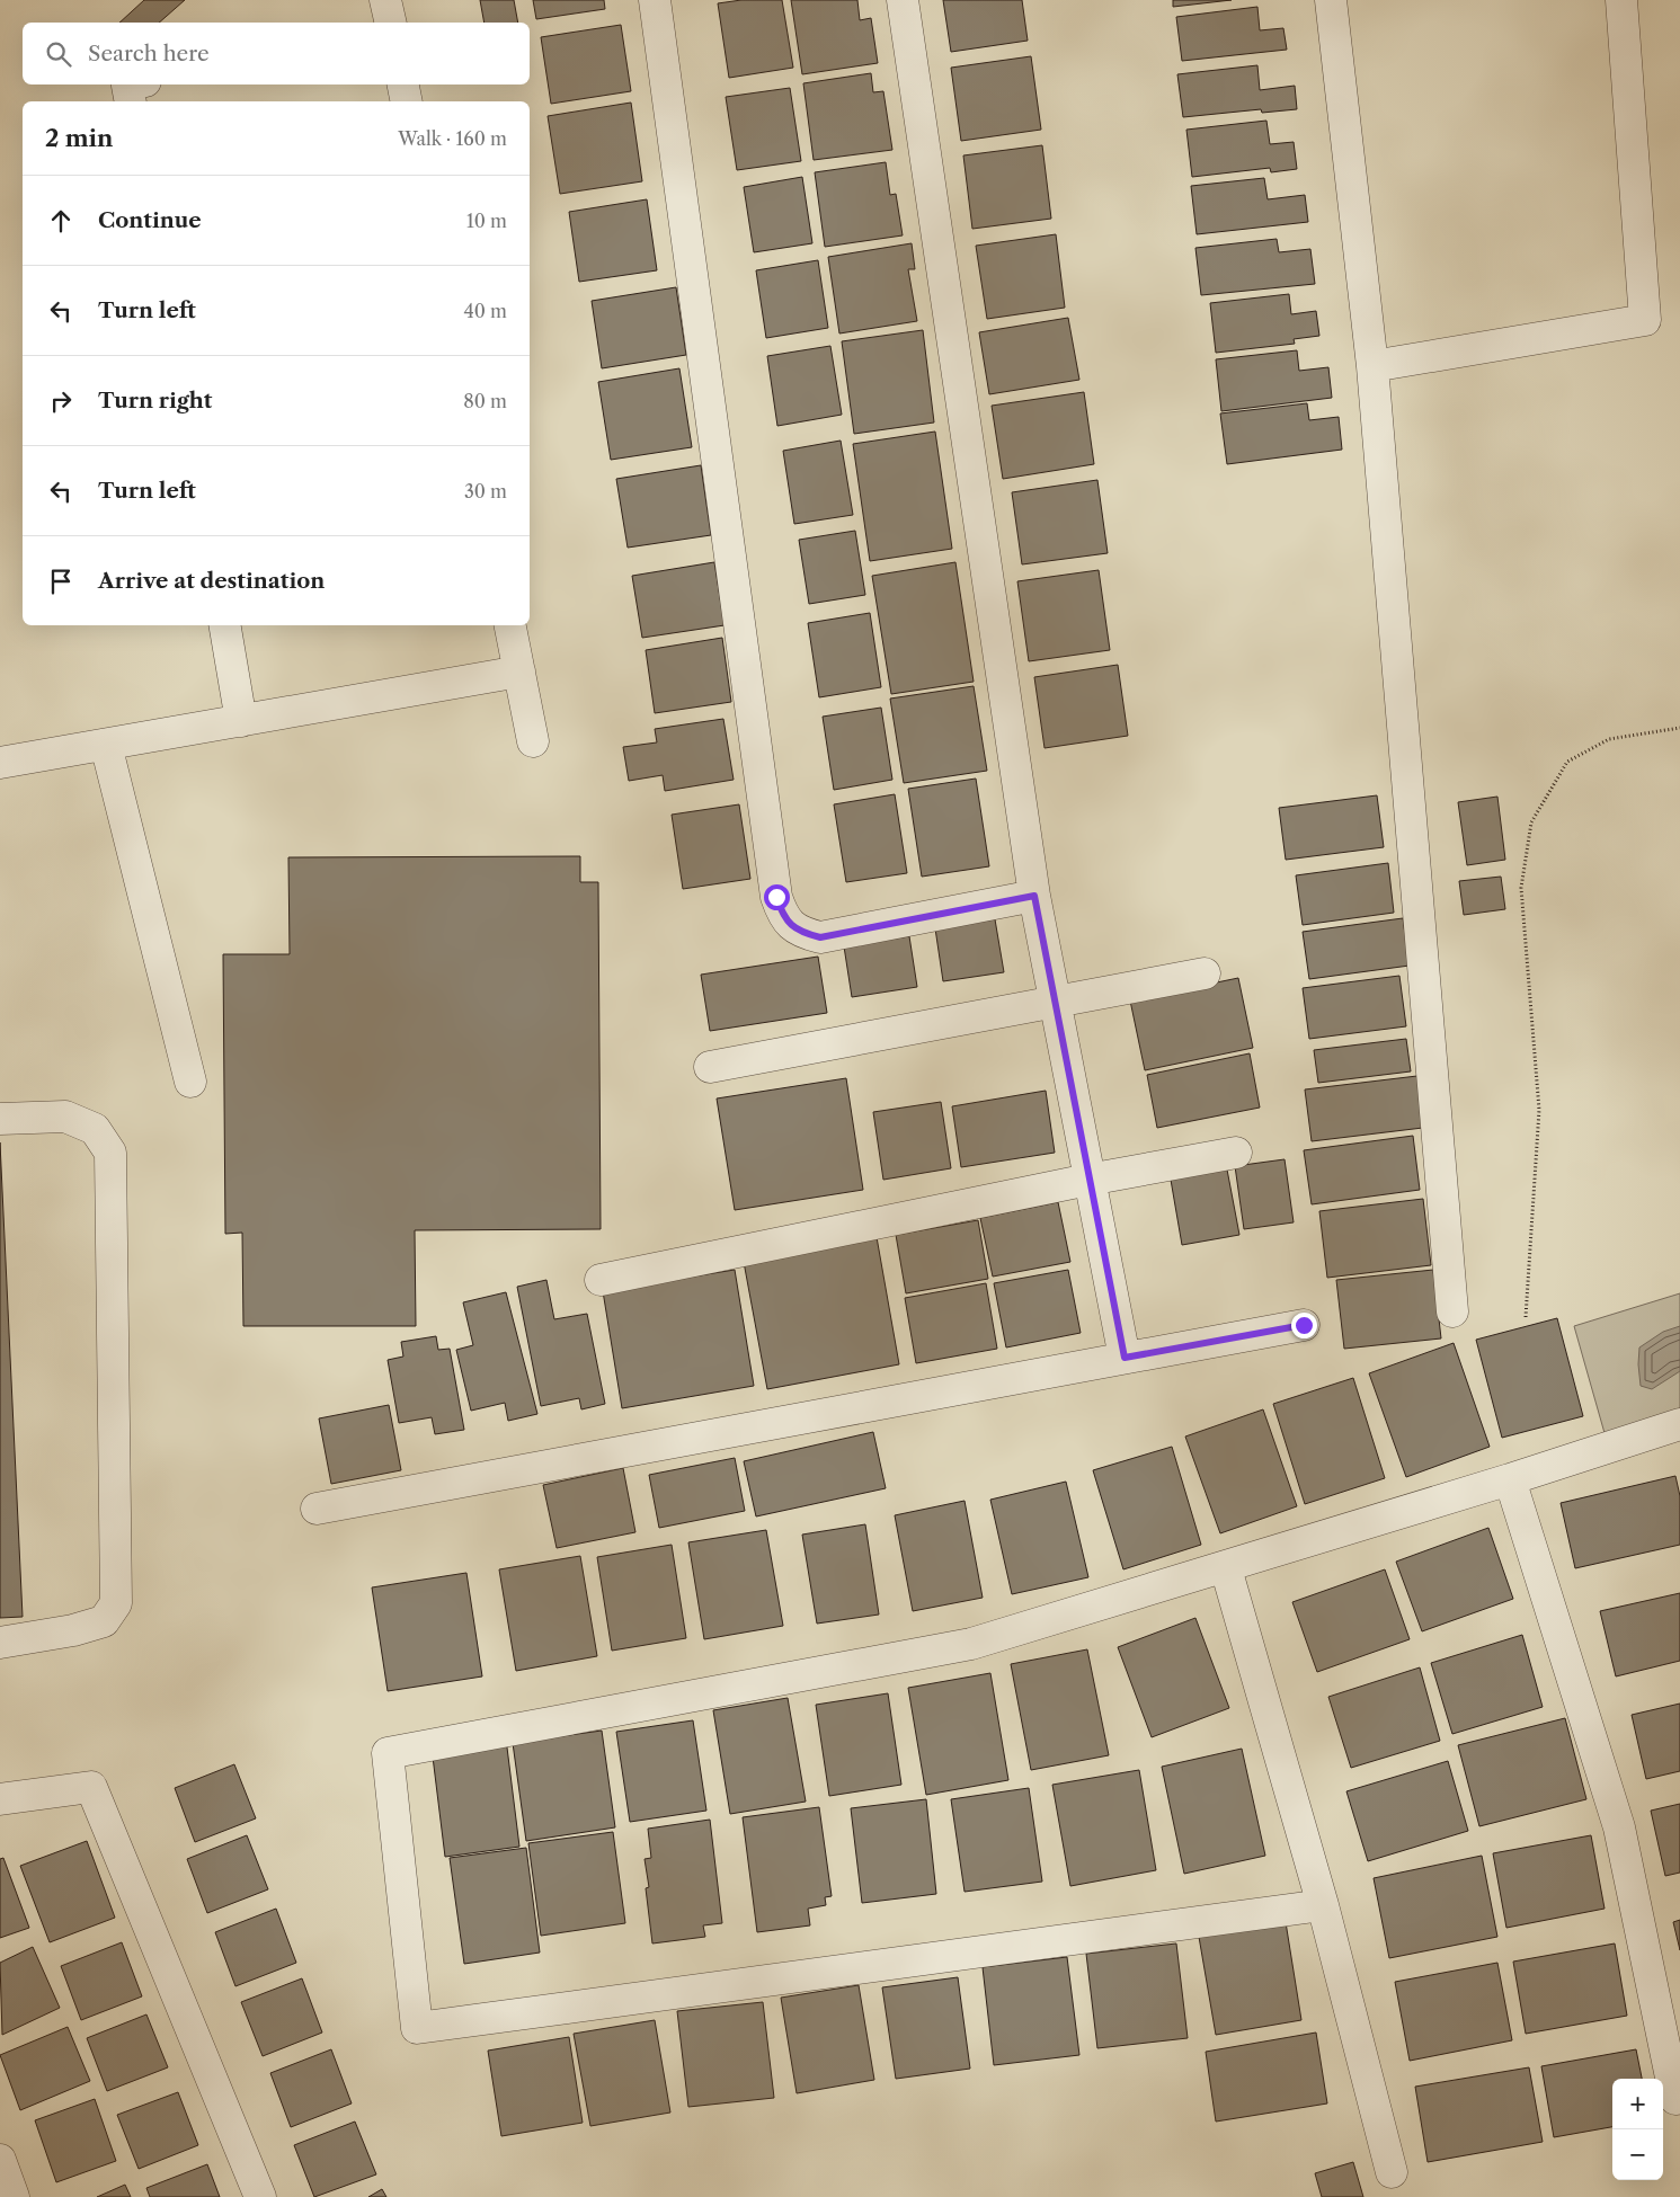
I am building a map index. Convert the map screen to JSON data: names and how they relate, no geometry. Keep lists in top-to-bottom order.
{
  "page": {
    "search": "Search here",
    "heading": ["2 min", "Walk · 160 m"],
    "list": [
      ["Continue", "10 m"],
      ["Turn left", "40 m"],
      ["Turn right", "80 m"],
      ["Turn left", "30 m"],
      "Arrive at destination"
    ],
    "map_buttons": ["+", "−"]
  }
}
